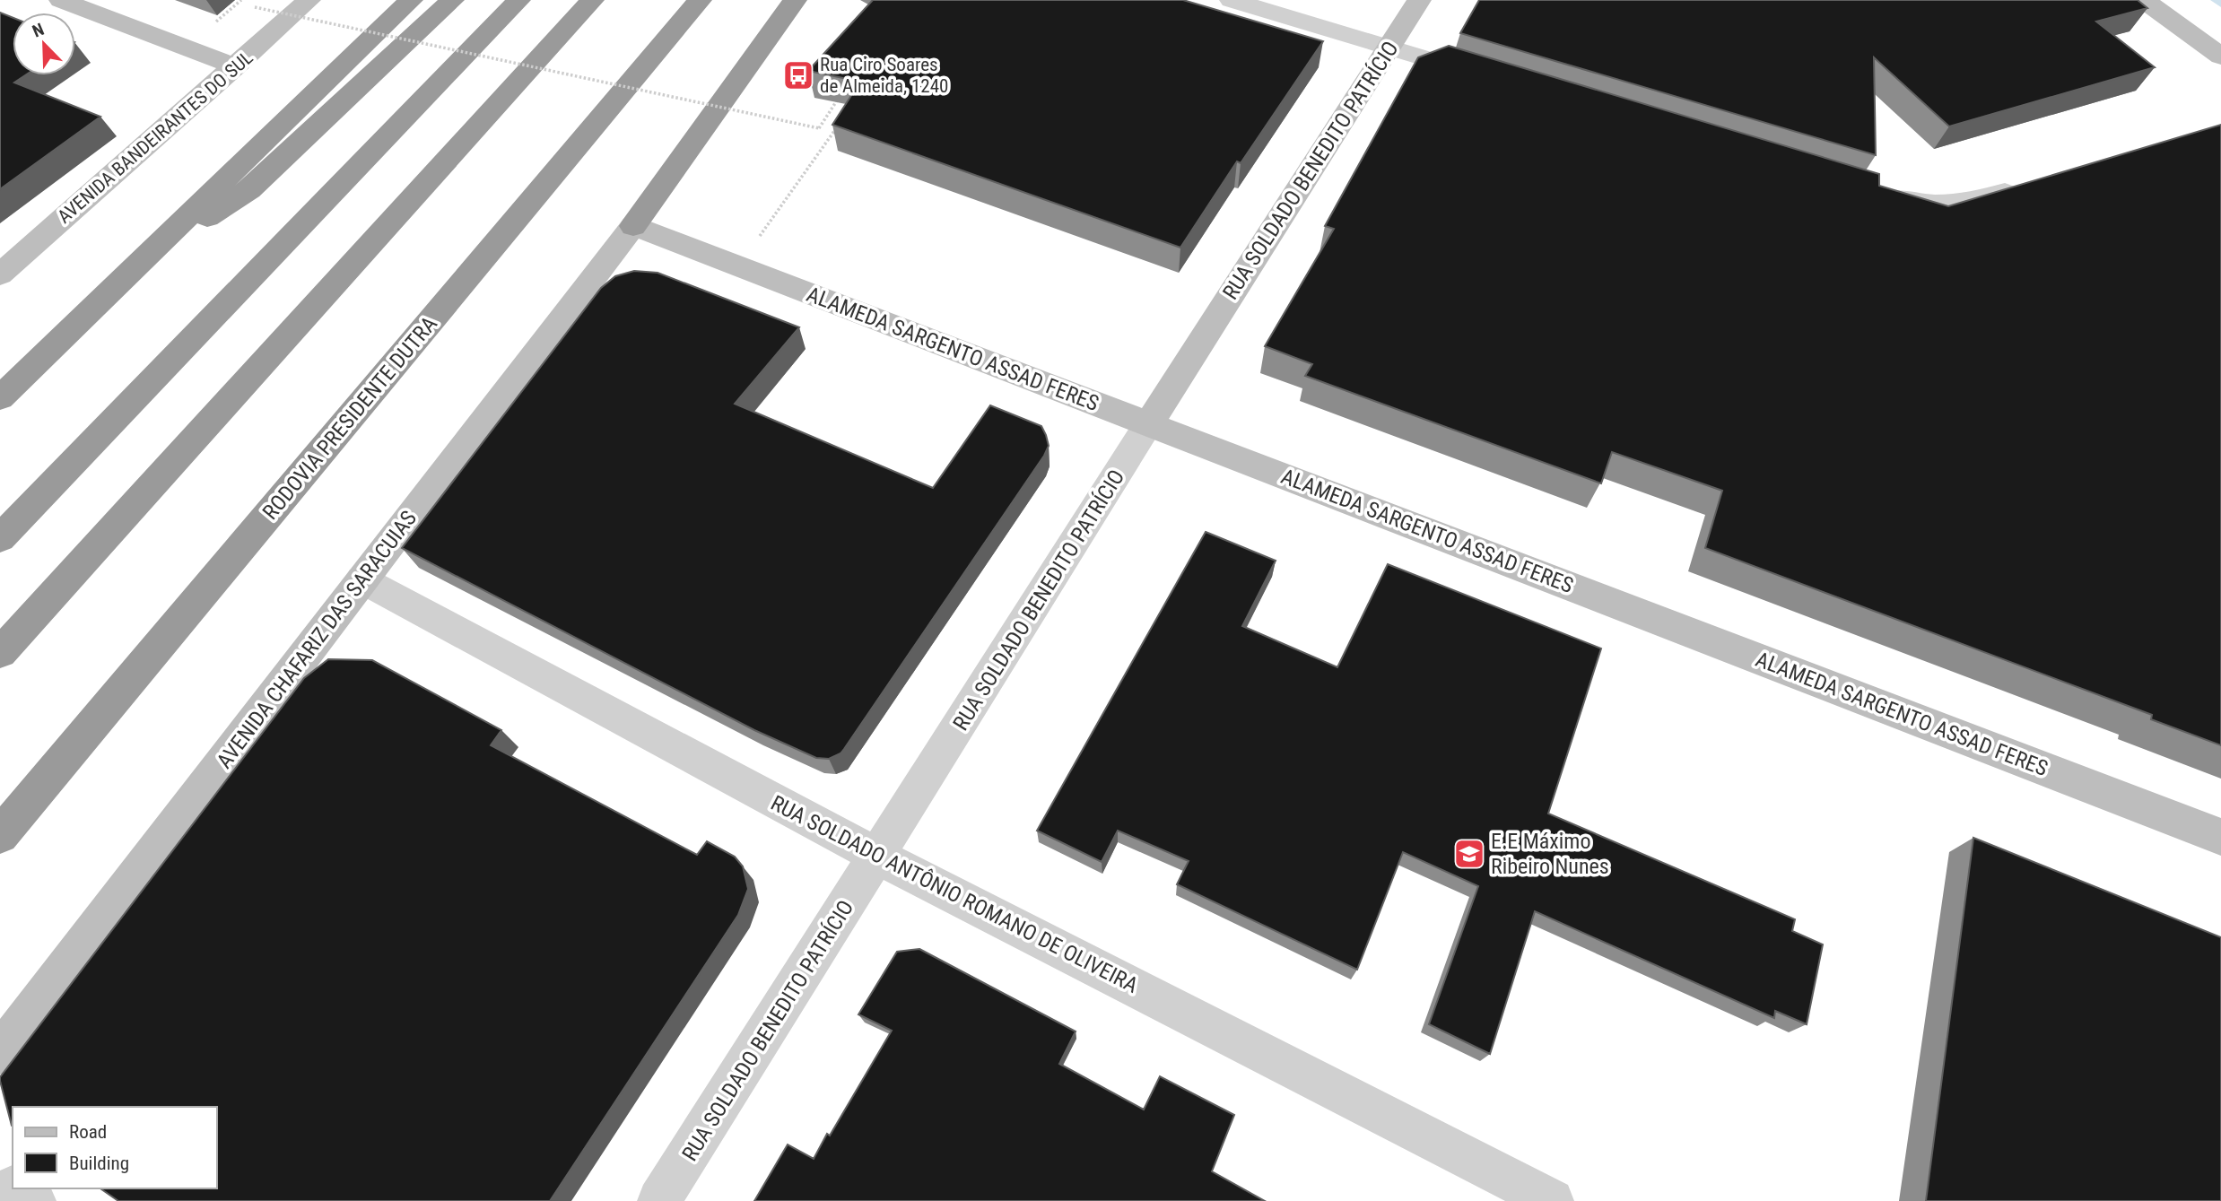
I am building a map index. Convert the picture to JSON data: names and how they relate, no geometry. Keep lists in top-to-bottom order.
{
  "streets": {
    "highway": ["RODOVIA PRESIDENTE DUTRA"],
    "main road": [
      "AVENIDA BANDEIRANTES DO SUL",
      "RUA SOLDADO BENEDITO PATRÍCIO",
      "ALAMEDA SARGENTO ASSAD FERES",
      "AVENIDA CHAFARIZ DAS SARACUIAS"
    ],
    "street": ["RUA SOLDADO ANTÔNIO ROMANO DE OLIVEIRA"]
  },
  "crossings": [
    ["RUA SOLDADO BENEDITO PATRÍCIO", "ALAMEDA SARGENTO ASSAD FERES"],
    ["RUA SOLDADO BENEDITO PATRÍCIO", "RUA SOLDADO ANTÔNIO ROMANO DE OLIVEIRA"],
    ["ALAMEDA SARGENTO ASSAD FERES", "AVENIDA CHAFARIZ DAS SARACUIAS"],
    ["AVENIDA CHAFARIZ DAS SARACUIAS", "RUA SOLDADO ANTÔNIO ROMANO DE OLIVEIRA"]
  ],
  "places": {
    "bus stop": ["Rua Ciro Soares de Almeida, 1240"],
    "school or university": ["E.E Máximo Ribeiro Nunes"]
  },
  "legend": ["Road", "Building"],
  "north": "top left"
}
